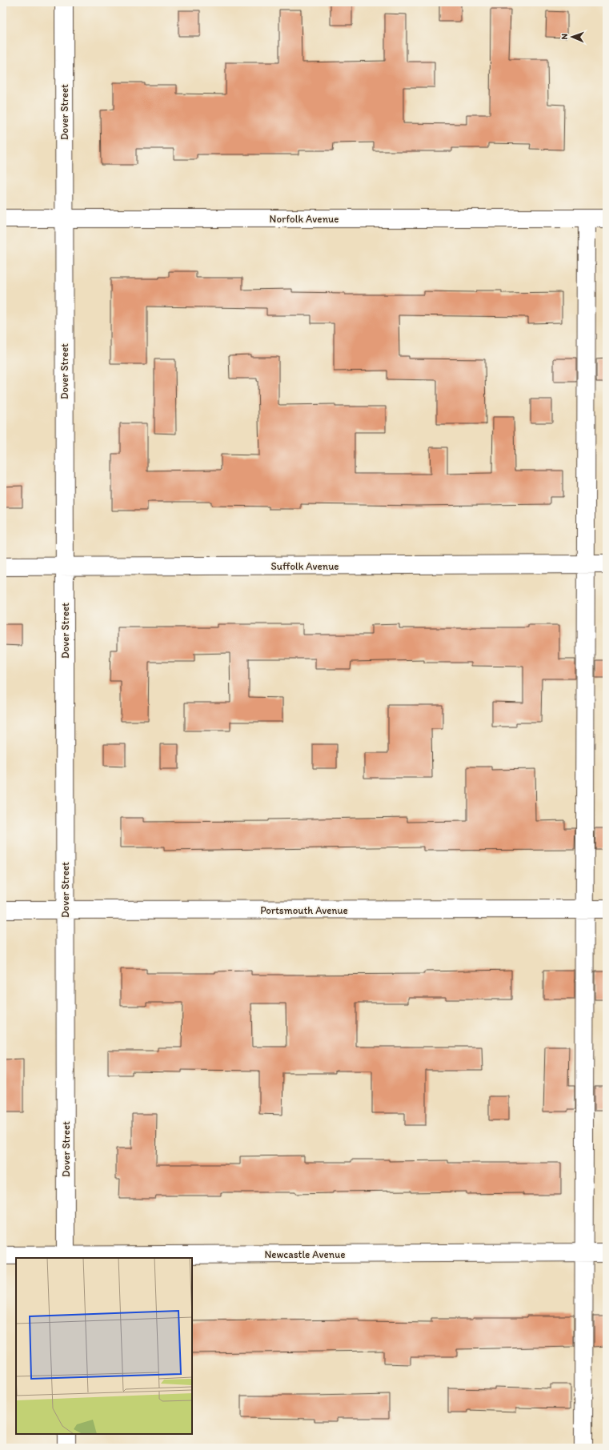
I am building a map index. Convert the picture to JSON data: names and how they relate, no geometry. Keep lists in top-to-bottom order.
{
  "streets": {
    "street": [
      "Dover Street",
      "Norfolk Avenue",
      "Suffolk Avenue",
      "Portsmouth Avenue",
      "Newcastle Avenue"
    ]
  },
  "crossings": [
    ["Dover Street", "Norfolk Avenue"],
    ["Dover Street", "Suffolk Avenue"],
    ["Dover Street", "Portsmouth Avenue"],
    ["Dover Street", "Newcastle Avenue"]
  ],
  "north": "left"
}
